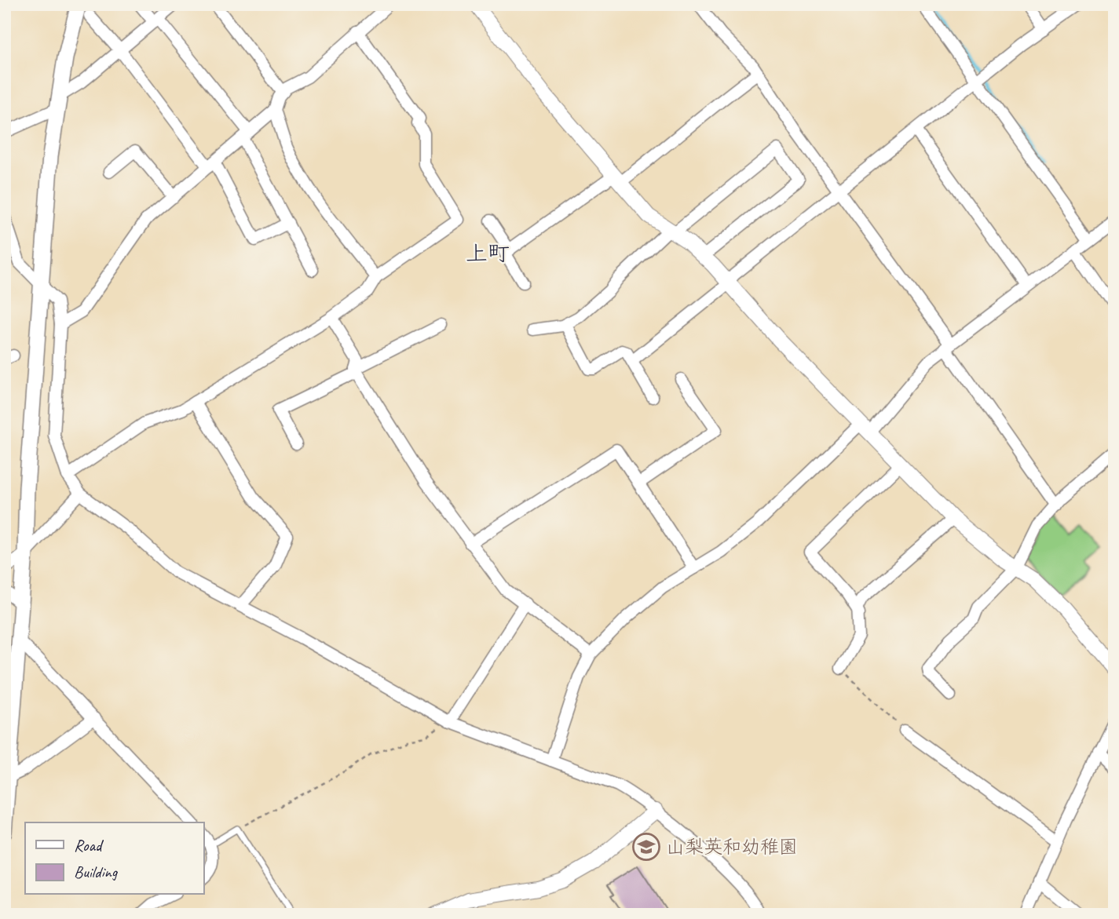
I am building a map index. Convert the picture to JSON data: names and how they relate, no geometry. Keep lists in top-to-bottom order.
{
  "districts": ["上町"],
  "places": {
    "school or university": ["山梨英和幼稚園"]
  },
  "legend": ["Road", "Building"]
}
